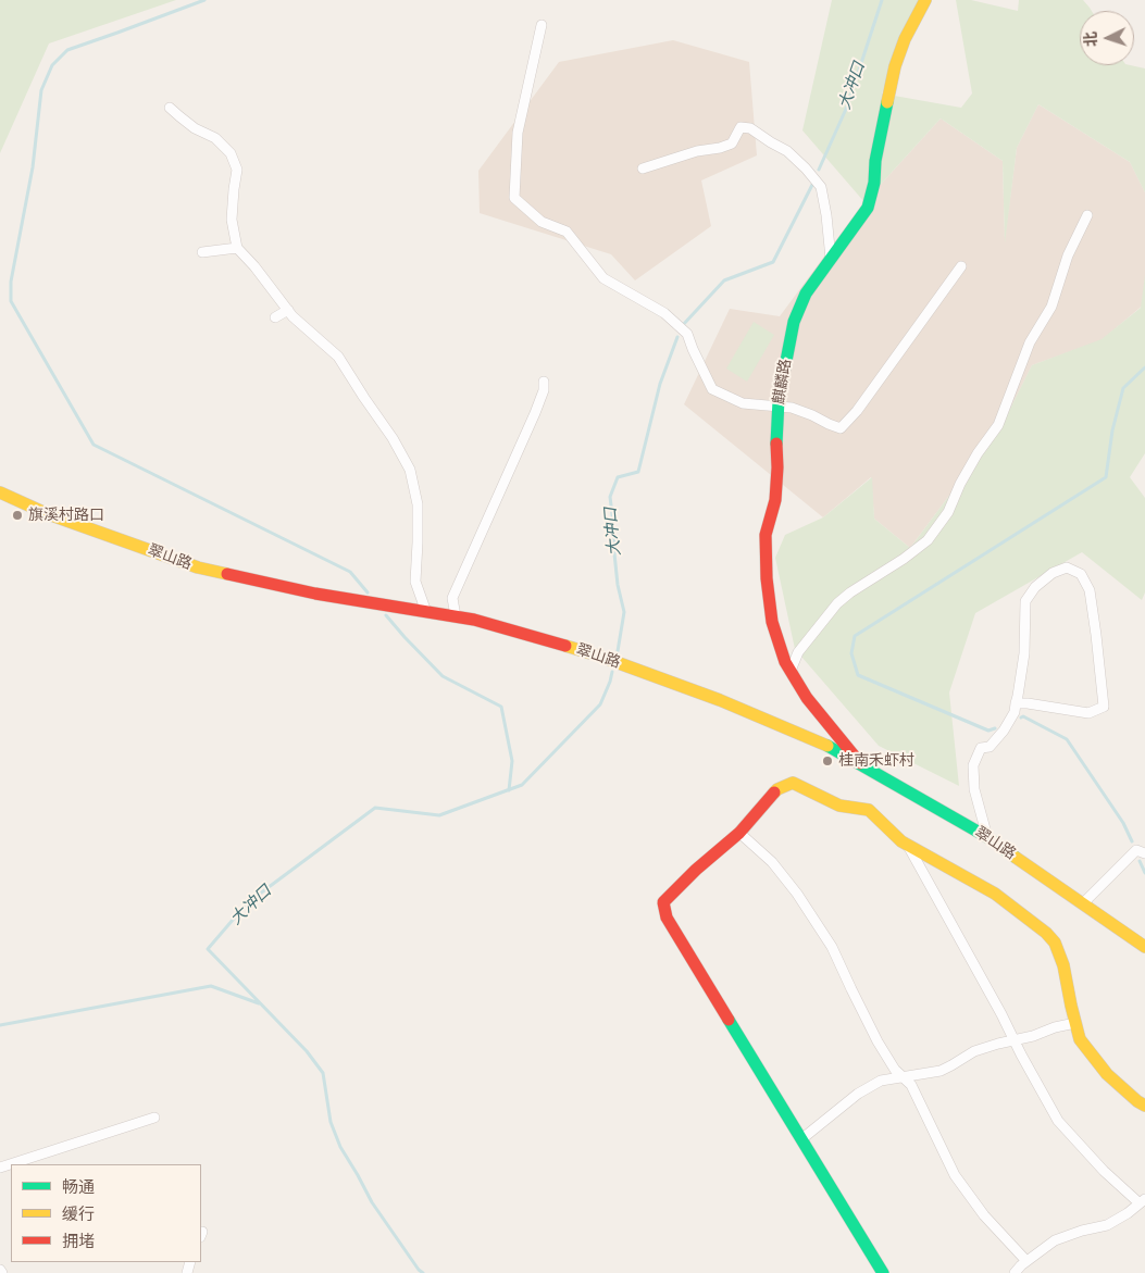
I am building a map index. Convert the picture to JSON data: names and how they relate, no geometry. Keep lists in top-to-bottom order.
{
  "streets": {
    "street": ["麒麟路", "翠山路"]
  },
  "crossings": [
    ["麒麟路", "翠山路"]
  ],
  "water": ["大冲口"],
  "places": ["旗溪村路口", "桂南禾虾村"],
  "legend": ["畅通", "缓行", "拥堵"],
  "north": "left"
}
